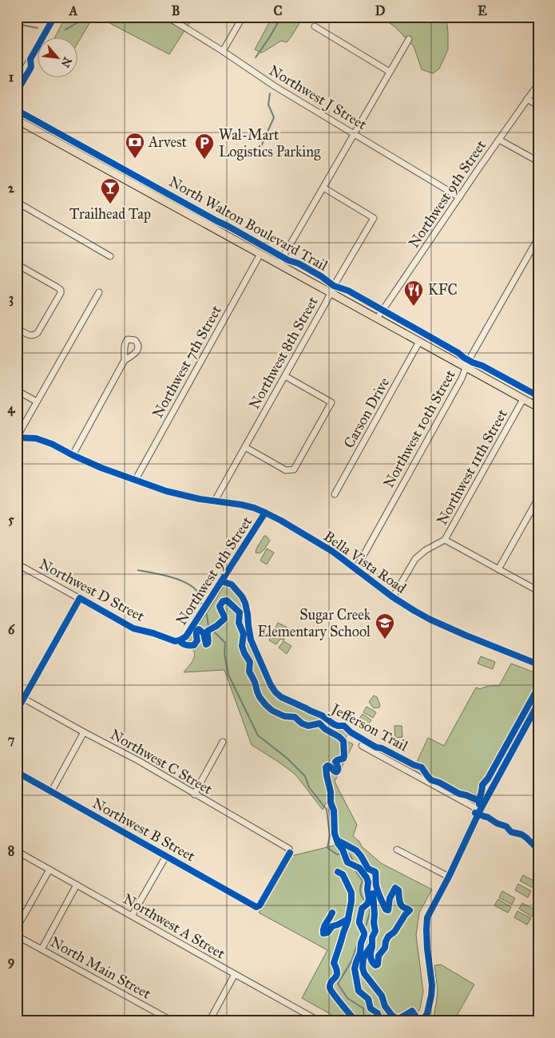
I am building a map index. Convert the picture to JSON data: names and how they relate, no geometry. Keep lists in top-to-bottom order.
{
  "streets": {
    "street": [
      "Northwest J Street",
      "Northwest 9th Street",
      "Northwest 8th Street",
      "Northwest 7th Street",
      "Carson Drive",
      "Northwest 10th Street",
      "Northwest 11th Street",
      "Bella Vista Road",
      "Northwest D Street",
      "Northwest C Street",
      "Northwest B Street",
      "Northwest A Street",
      "North Main Street"
    ],
    "cycle path": ["North Walton Boulevard Trail", "Jefferson Trail"]
  },
  "crossings": [
    ["Northwest J Street", "Northwest 9th Street"],
    ["Northwest 9th Street", "Bella Vista Road"],
    ["Northwest 9th Street", "Northwest D Street"],
    ["Northwest 8th Street", "Bella Vista Road"],
    ["Northwest 7th Street", "Bella Vista Road"],
    ["Northwest 10th Street", "Bella Vista Road"],
    ["Northwest 11th Street", "Bella Vista Road"],
    ["Northwest C Street", "Northwest B Street"]
  ],
  "places": {
    "bank": ["Arvest"],
    "parking": ["Wal-Mart Logistics Parking"],
    "bar": ["Trailhead Tap"],
    "restaurant": ["KFC"],
    "school or university": ["Sugar Creek Elementary School"]
  },
  "north": "bottom right",
  "grid": {
    "columns": [
      "A",
      "B",
      "C",
      "D",
      "E"
    ],
    "rows": [
      "1",
      "2",
      "3",
      "4",
      "5",
      "6",
      "7",
      "8",
      "9"
    ]
  }
}
